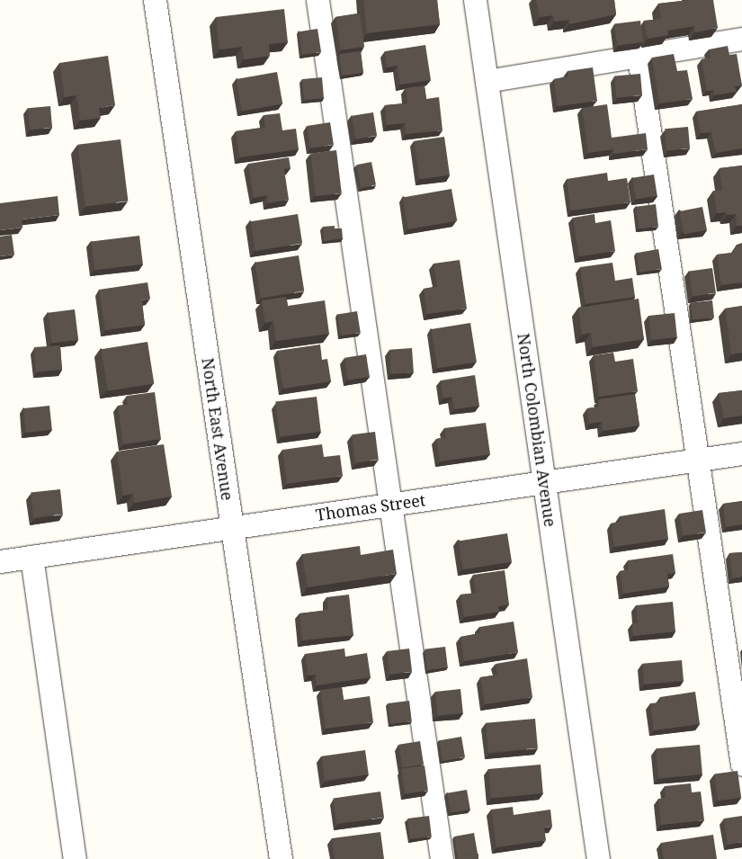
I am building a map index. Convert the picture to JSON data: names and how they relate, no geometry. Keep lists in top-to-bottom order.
{
  "streets": {
    "street": ["North East Avenue", "North Colombian Avenue", "Thomas Street"]
  },
  "crossings": [
    ["North East Avenue", "Thomas Street"],
    ["North Colombian Avenue", "Thomas Street"]
  ]
}
